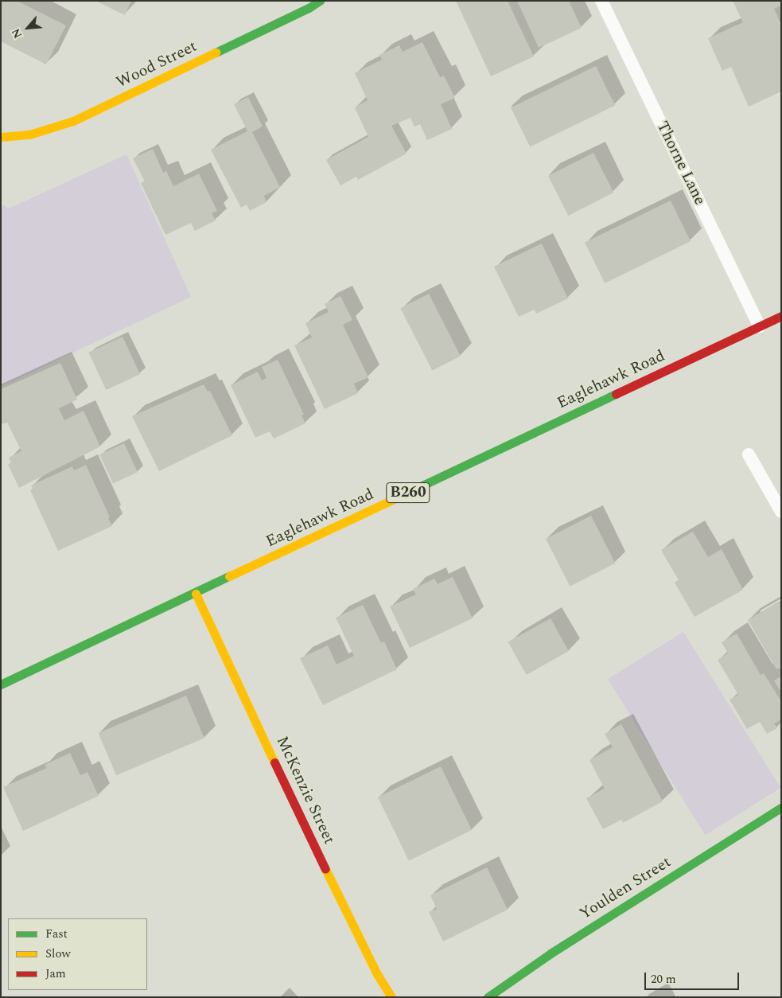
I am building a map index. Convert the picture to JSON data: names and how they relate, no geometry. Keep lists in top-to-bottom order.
{
  "streets": {
    "street": [
      "Wood Street",
      "Eaglehawk Road",
      "B260",
      "McKenzie Street",
      "Youlden Street"
    ],
    "lane": ["Thorne Lane"]
  },
  "crossings": [
    ["Thorne Lane", "Eaglehawk Road"],
    ["Eaglehawk Road", "McKenzie Street"]
  ],
  "legend": ["Fast", "Slow", "Jam"],
  "scale_bar": "20 m",
  "north": "bottom left"
}
